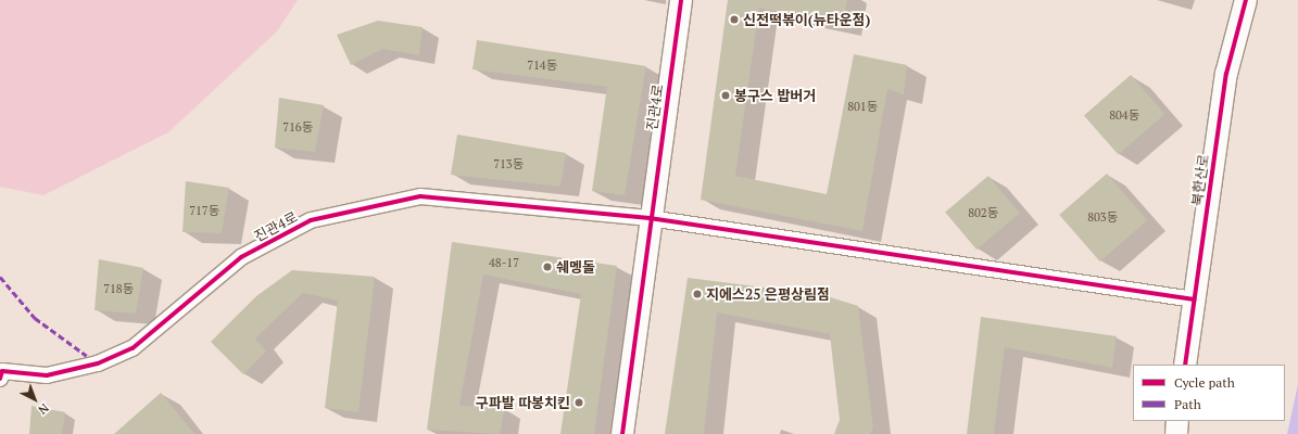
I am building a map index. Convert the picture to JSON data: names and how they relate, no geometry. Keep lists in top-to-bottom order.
{
  "streets": {
    "street": ["진관4로", "북한산로"]
  },
  "places": [
    "신전떡볶이(뉴타운점)",
    "봉구스 밥버거",
    "쉐멩돌",
    "지에스25 은평상림점",
    "구파발 따봉치킨"
  ],
  "house_numbers": [
    "714동",
    "801동",
    "804동",
    "716동",
    "713동",
    "717동",
    "802동",
    "803동",
    "48-17",
    "718동"
  ],
  "legend": ["Cycle path", "Path"],
  "north": "bottom right"
}
